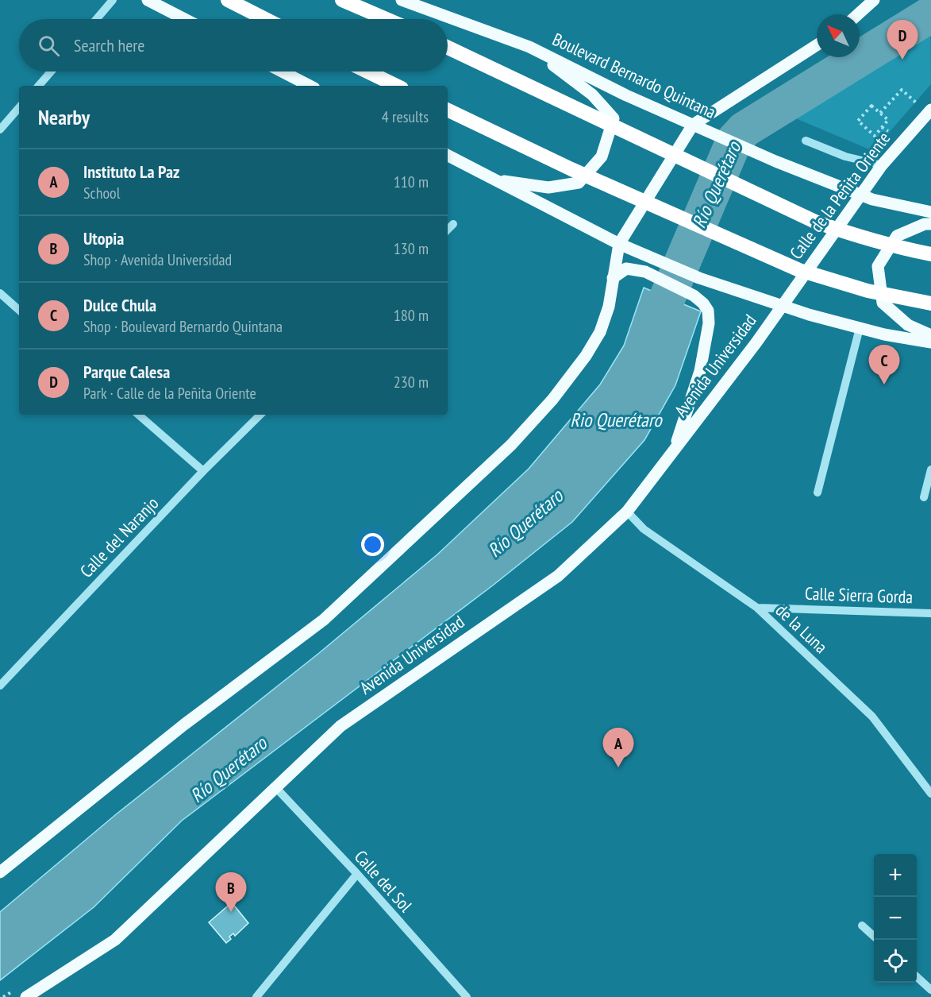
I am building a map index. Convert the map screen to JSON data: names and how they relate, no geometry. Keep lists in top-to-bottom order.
{
  "streets": {
    "main road": ["Boulevard Bernardo Quintana", "Calle de la Peñita Oriente", "Avenida Universidad"],
    "street": [
      "Calle del Naranjo",
      "Calle Sierra Gorda",
      "de la Luna",
      "Calle del Sol"
    ]
  },
  "crossings": [
    ["Boulevard Bernardo Quintana", "Calle de la Peñita Oriente"],
    ["Calle de la Peñita Oriente", "Avenida Universidad"],
    ["Avenida Universidad", "de la Luna"],
    ["Avenida Universidad", "Calle del Sol"],
    ["Calle Sierra Gorda", "de la Luna"]
  ],
  "water": ["Río Querétaro", "Rio Querétaro"],
  "north": "top left",
  "page": {
    "search": "Search here",
    "pins": [
      "D",
      "C",
      "A",
      "B"
    ],
    "heading": ["Nearby", "4 results"],
    "list": [
      {
        "mark": "A",
        "name": "Instituto La Paz",
        "note": "School",
        "value": "110 m"
      },
      {
        "mark": "B",
        "name": "Utopia",
        "note": "Shop · Avenida Universidad",
        "value": "130 m"
      },
      {
        "mark": "C",
        "name": "Dulce Chula",
        "note": "Shop · Boulevard Bernardo Quintana",
        "value": "180 m"
      },
      {
        "mark": "D",
        "name": "Parque Calesa",
        "note": "Park · Calle de la Peñita Oriente",
        "value": "230 m"
      }
    ],
    "map_buttons": ["+", "−"]
  }
}
